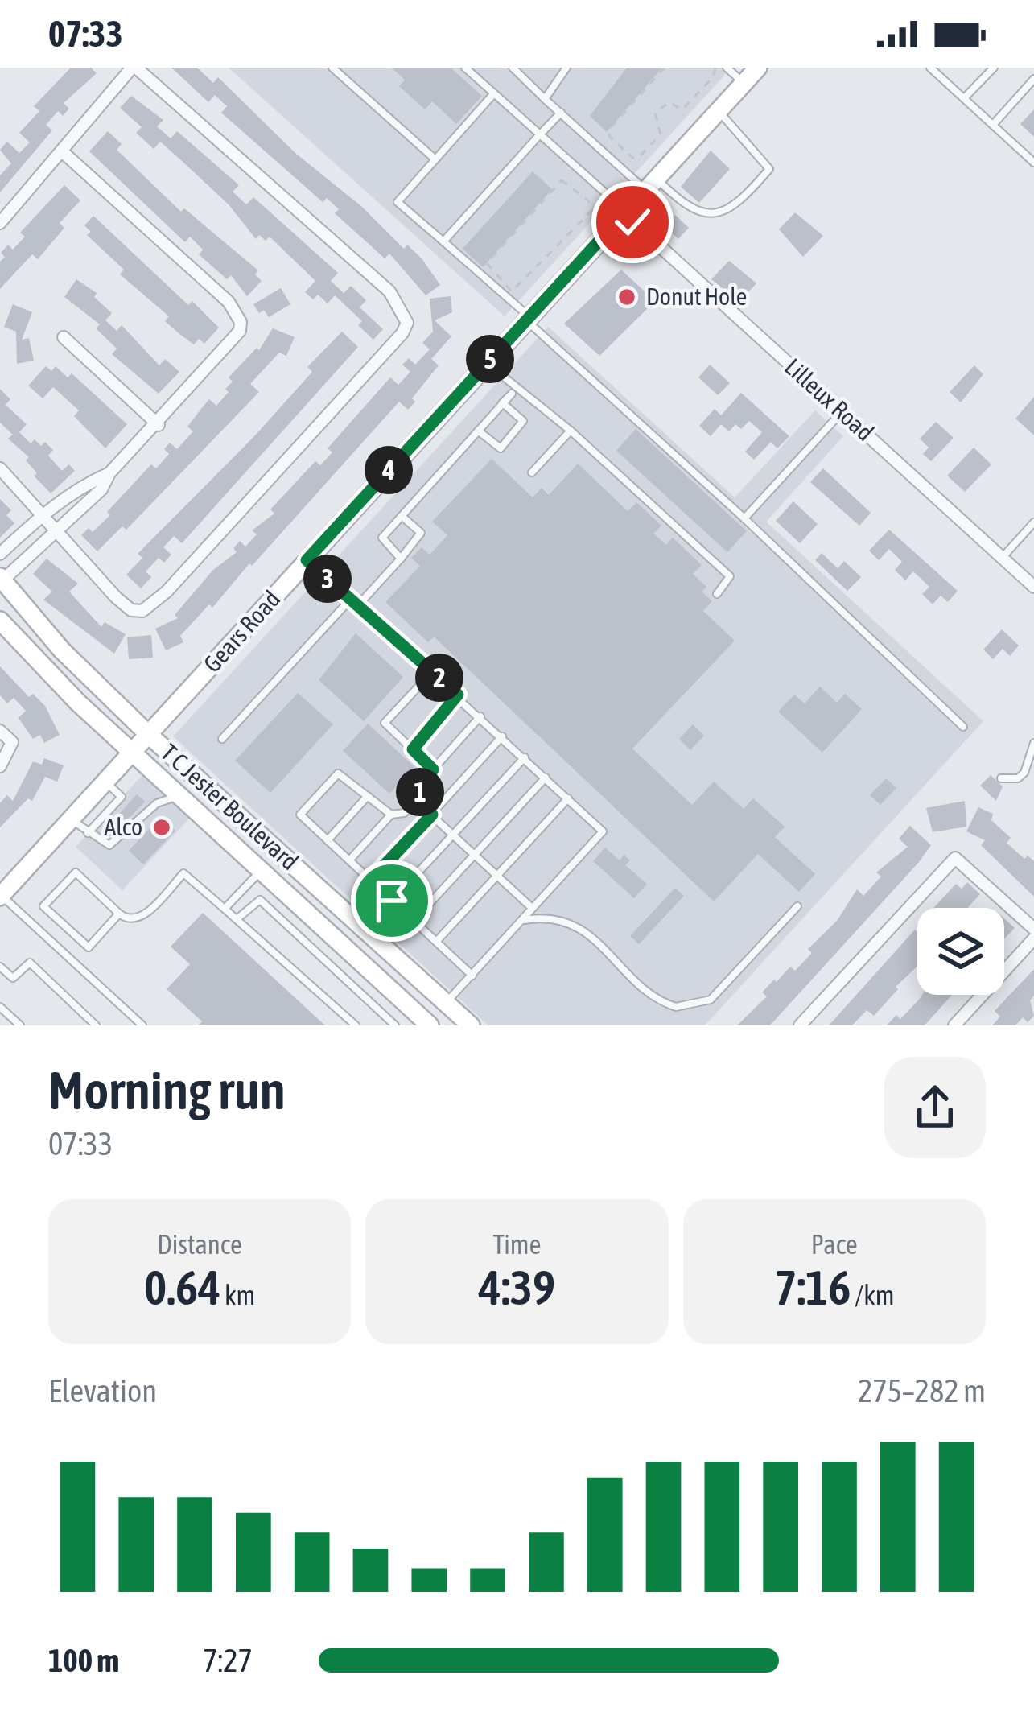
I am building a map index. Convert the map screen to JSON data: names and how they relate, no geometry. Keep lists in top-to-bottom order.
{
  "streets": {
    "main road": ["Gears Road", "T C Jester Boulevard"],
    "street": ["Lilleux Road"]
  },
  "crossings": [
    ["Lilleux Road", "Gears Road"],
    ["Gears Road", "T C Jester Boulevard"]
  ],
  "places": ["Donut Hole", "Alco"],
  "page": {
    "status": "07:33",
    "pins": [
      "5",
      "4",
      "3",
      "2",
      "1"
    ],
    "heading": ["Morning run", "07:33"],
    "stats": [
      ["Distance", "0.64 km"],
      ["Time", "4:39"],
      ["Pace", "7:16 /km"]
    ],
    "chart": ["Elevation", "275–282 m"],
    "list": [
      {
        "name": "100 m",
        "note": "7:27"
      }
    ]
  }
}
